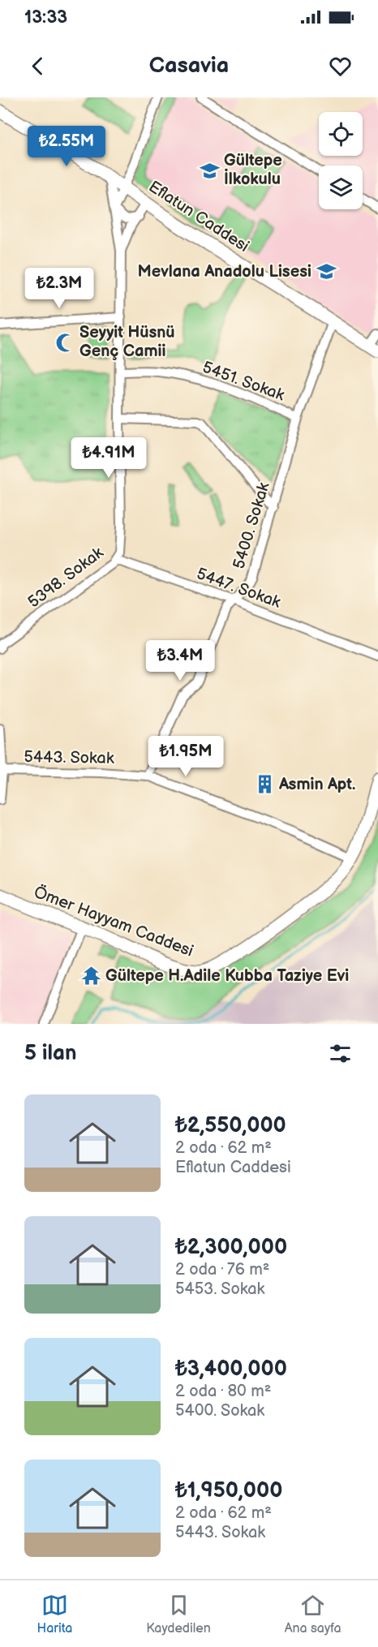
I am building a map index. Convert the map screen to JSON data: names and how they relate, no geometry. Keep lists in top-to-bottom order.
{
  "streets": {
    "street": [
      "Eflatun Caddesi",
      "5451. Sokak",
      "5400. Sokak",
      "5398. Sokak",
      "5447. Sokak",
      "5443. Sokak",
      "Ömer Hayyam Caddesi"
    ]
  },
  "crossings": [
    ["Eflatun Caddesi", "5400. Sokak"],
    ["Eflatun Caddesi", "5398. Sokak"],
    ["5451. Sokak", "5400. Sokak"],
    ["5451. Sokak", "5398. Sokak"],
    ["5400. Sokak", "5447. Sokak"],
    ["5400. Sokak", "5443. Sokak"],
    ["5398. Sokak", "5447. Sokak"],
    ["5443. Sokak", "Ömer Hayyam Caddesi"]
  ],
  "places": {
    "school or university": ["Gültepe İlkokulu", "Mevlana Anadolu Lisesi"],
    "mosque": ["Seyyit Hüsnü Genç Camii"],
    "building": ["Asmin Apt."],
    "temple": ["Gültepe H.Adile Kubba Taziye Evi"]
  },
  "page": {
    "status": "13:33",
    "header": "Casavia",
    "price": [
      "₺2.55M",
      "₺2.3M",
      "₺4.91M",
      "₺3.4M",
      "₺1.95M"
    ],
    "heading": "5 ilan",
    "list": [
      {
        "name": "₺2,550,000",
        "note": "2 oda · 62 m² · Eflatun Caddesi"
      },
      {
        "name": "₺2,300,000",
        "note": "2 oda · 76 m² · 5453. Sokak"
      },
      {
        "name": "₺3,400,000",
        "note": "2 oda · 80 m² · 5400. Sokak"
      },
      {
        "name": "₺1,950,000",
        "note": "2 oda · 62 m² · 5443. Sokak"
      }
    ],
    "tabs": ["Harita", "Kaydedilen", "Ana sayfa"]
  }
}
